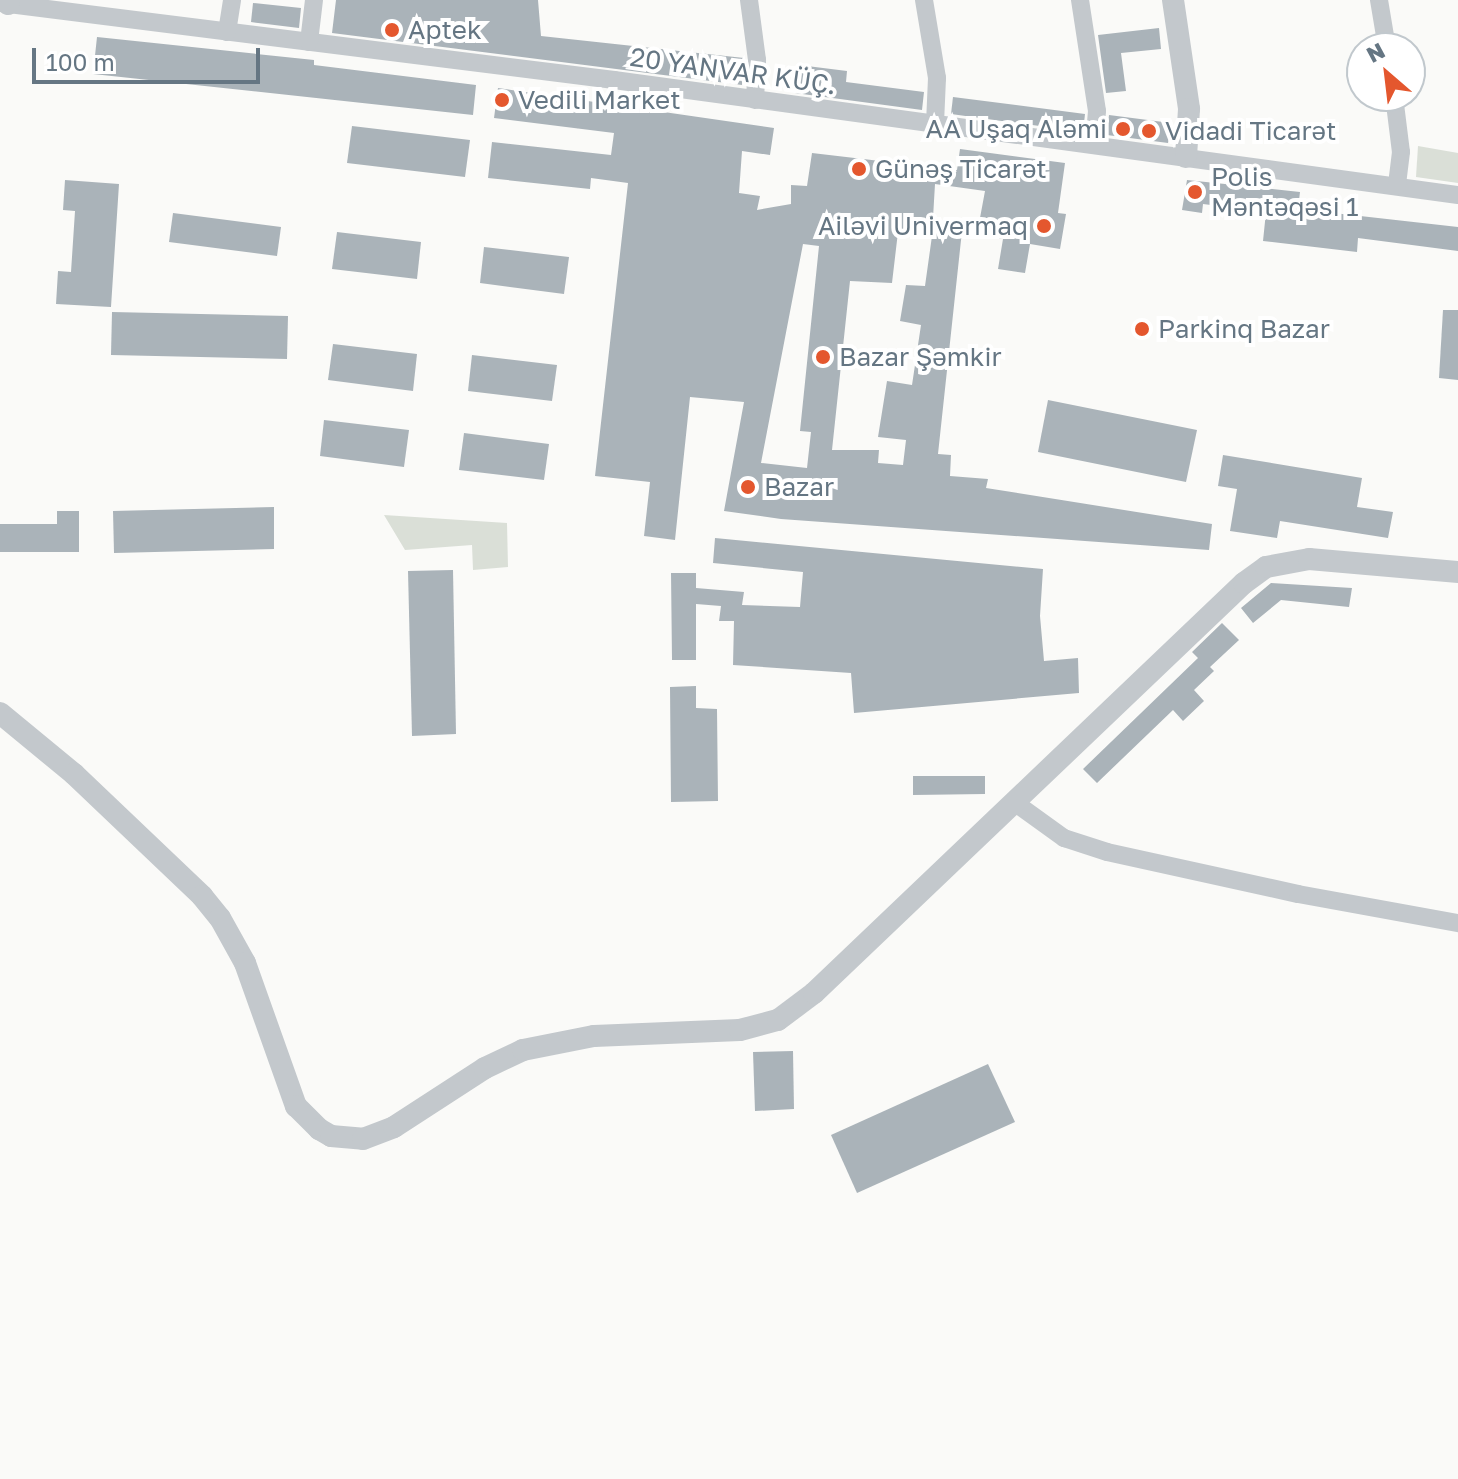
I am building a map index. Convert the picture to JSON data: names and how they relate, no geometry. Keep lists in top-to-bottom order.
{
  "streets": {
    "street": ["20 YANVAR KÜÇ."]
  },
  "places": [
    "Aptek",
    "Vedili Market",
    "AA Uşaq Aləmi",
    "Vidadi Ticarət",
    "Günəş Ticarət",
    "Polis Məntəqəsi 1",
    "Ailəvi Univermaq",
    "Parkinq Bazar",
    "Bazar Şəmkir",
    "Bazar"
  ],
  "scale_bar": "100 m",
  "north": "top left"
}
